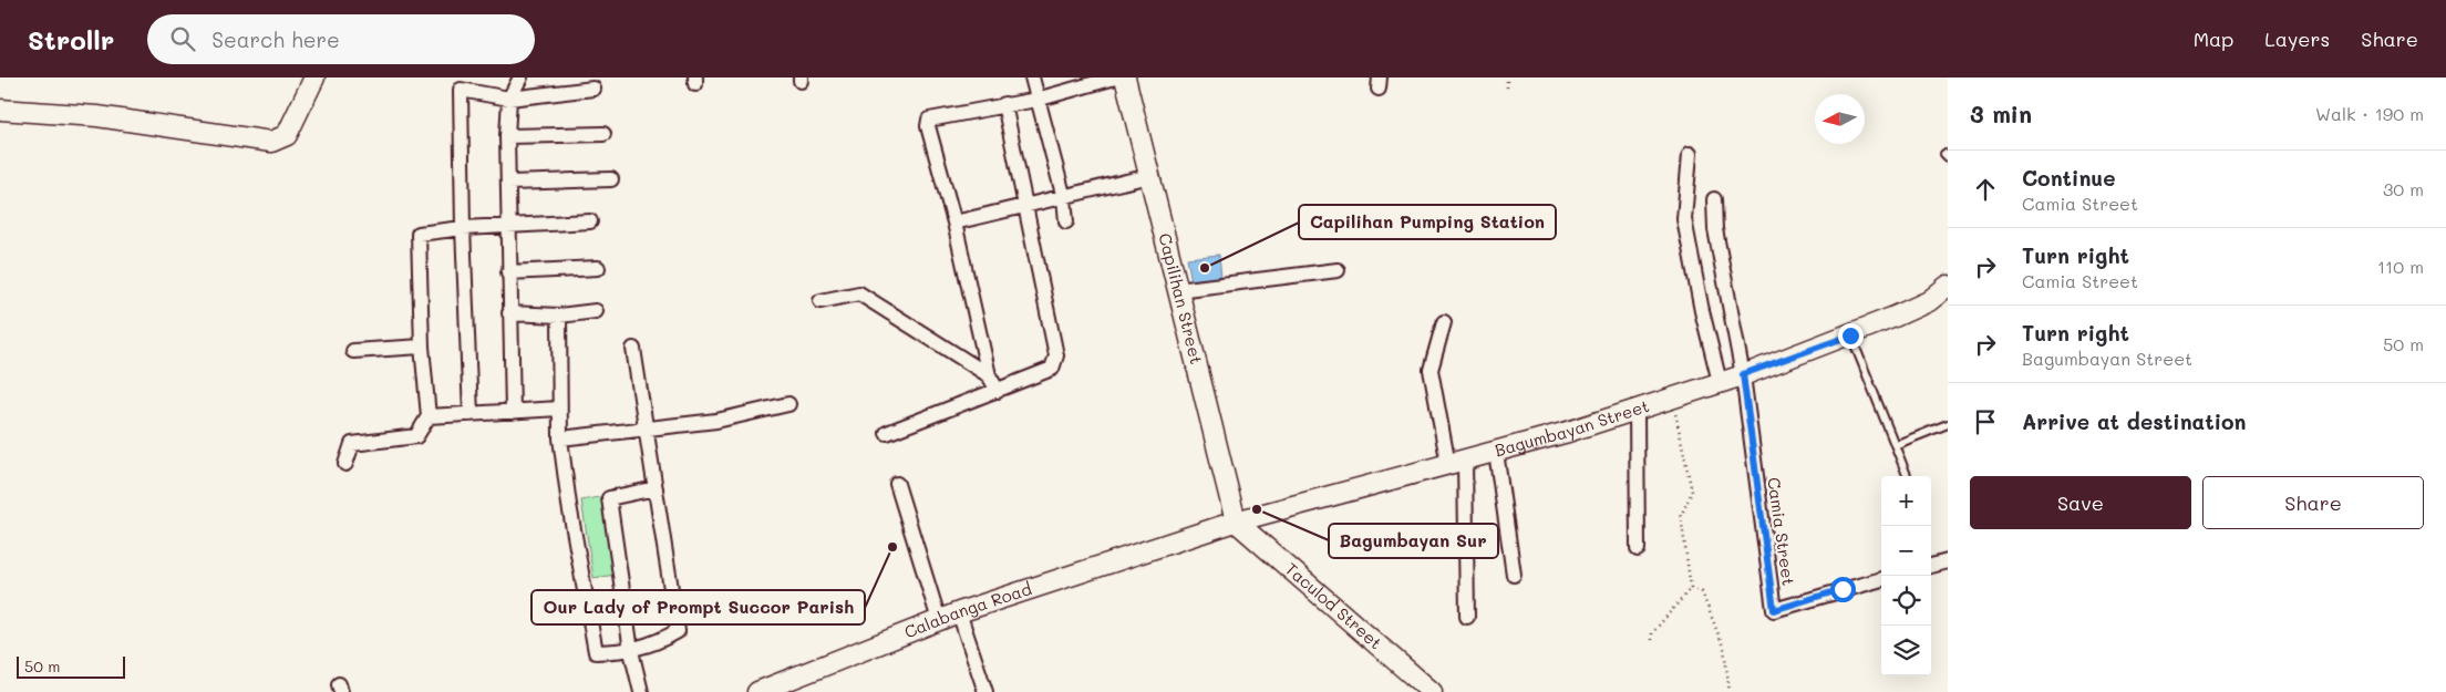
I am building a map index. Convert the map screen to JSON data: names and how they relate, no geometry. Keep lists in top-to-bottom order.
{
  "streets": {
    "main road": [
      "Capilihan Street",
      "Bagumbayan Street",
      "Taculod Street",
      "Calabanga Road"
    ],
    "street": ["Camia Street"]
  },
  "crossings": [
    ["Capilihan Street", "Bagumbayan Street"],
    ["Capilihan Street", "Taculod Street"],
    ["Bagumbayan Street", "Camia Street"],
    ["Bagumbayan Street", "Taculod Street"],
    ["Bagumbayan Street", "Calabanga Road"]
  ],
  "places": ["Capilihan Pumping Station", "Bagumbayan Sur", "Our Lady of Prompt Succor Parish"],
  "scale_bar": "50 m",
  "north": "left",
  "page": {
    "header": "Strollr",
    "search": "Search here",
    "nav": ["Map", "Layers", "Share"],
    "heading": ["3 min", "Walk · 190 m"],
    "list": [
      ["Continue", "Camia Street", "30 m"],
      ["Turn right", "Camia Street", "110 m"],
      ["Turn right", "Bagumbayan Street", "50 m"],
      "Arrive at destination"
    ],
    "buttons": ["Save", "Share"],
    "map_buttons": ["+", "−"],
    "scale": "50 m"
  }
}
